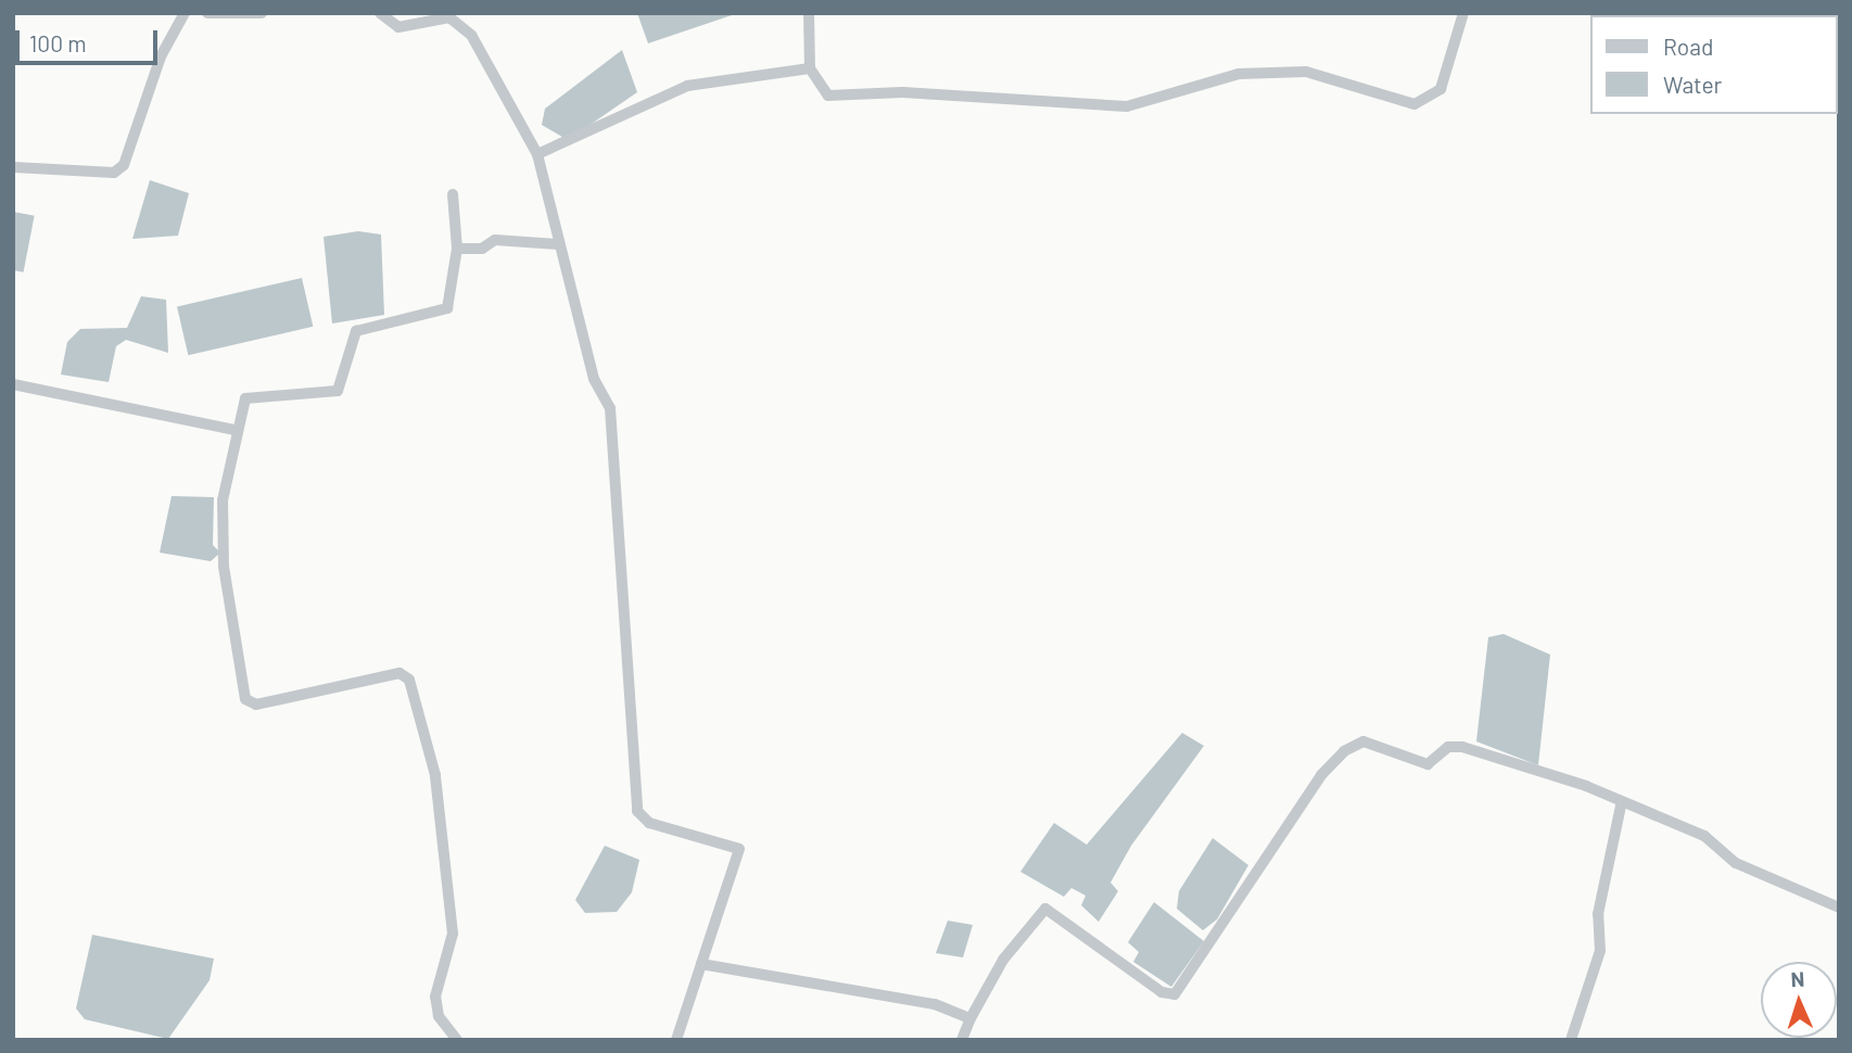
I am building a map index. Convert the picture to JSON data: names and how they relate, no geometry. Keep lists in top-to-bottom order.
{
  "legend": ["Road", "Water"],
  "scale_bar": "100 m",
  "north": "top"
}
